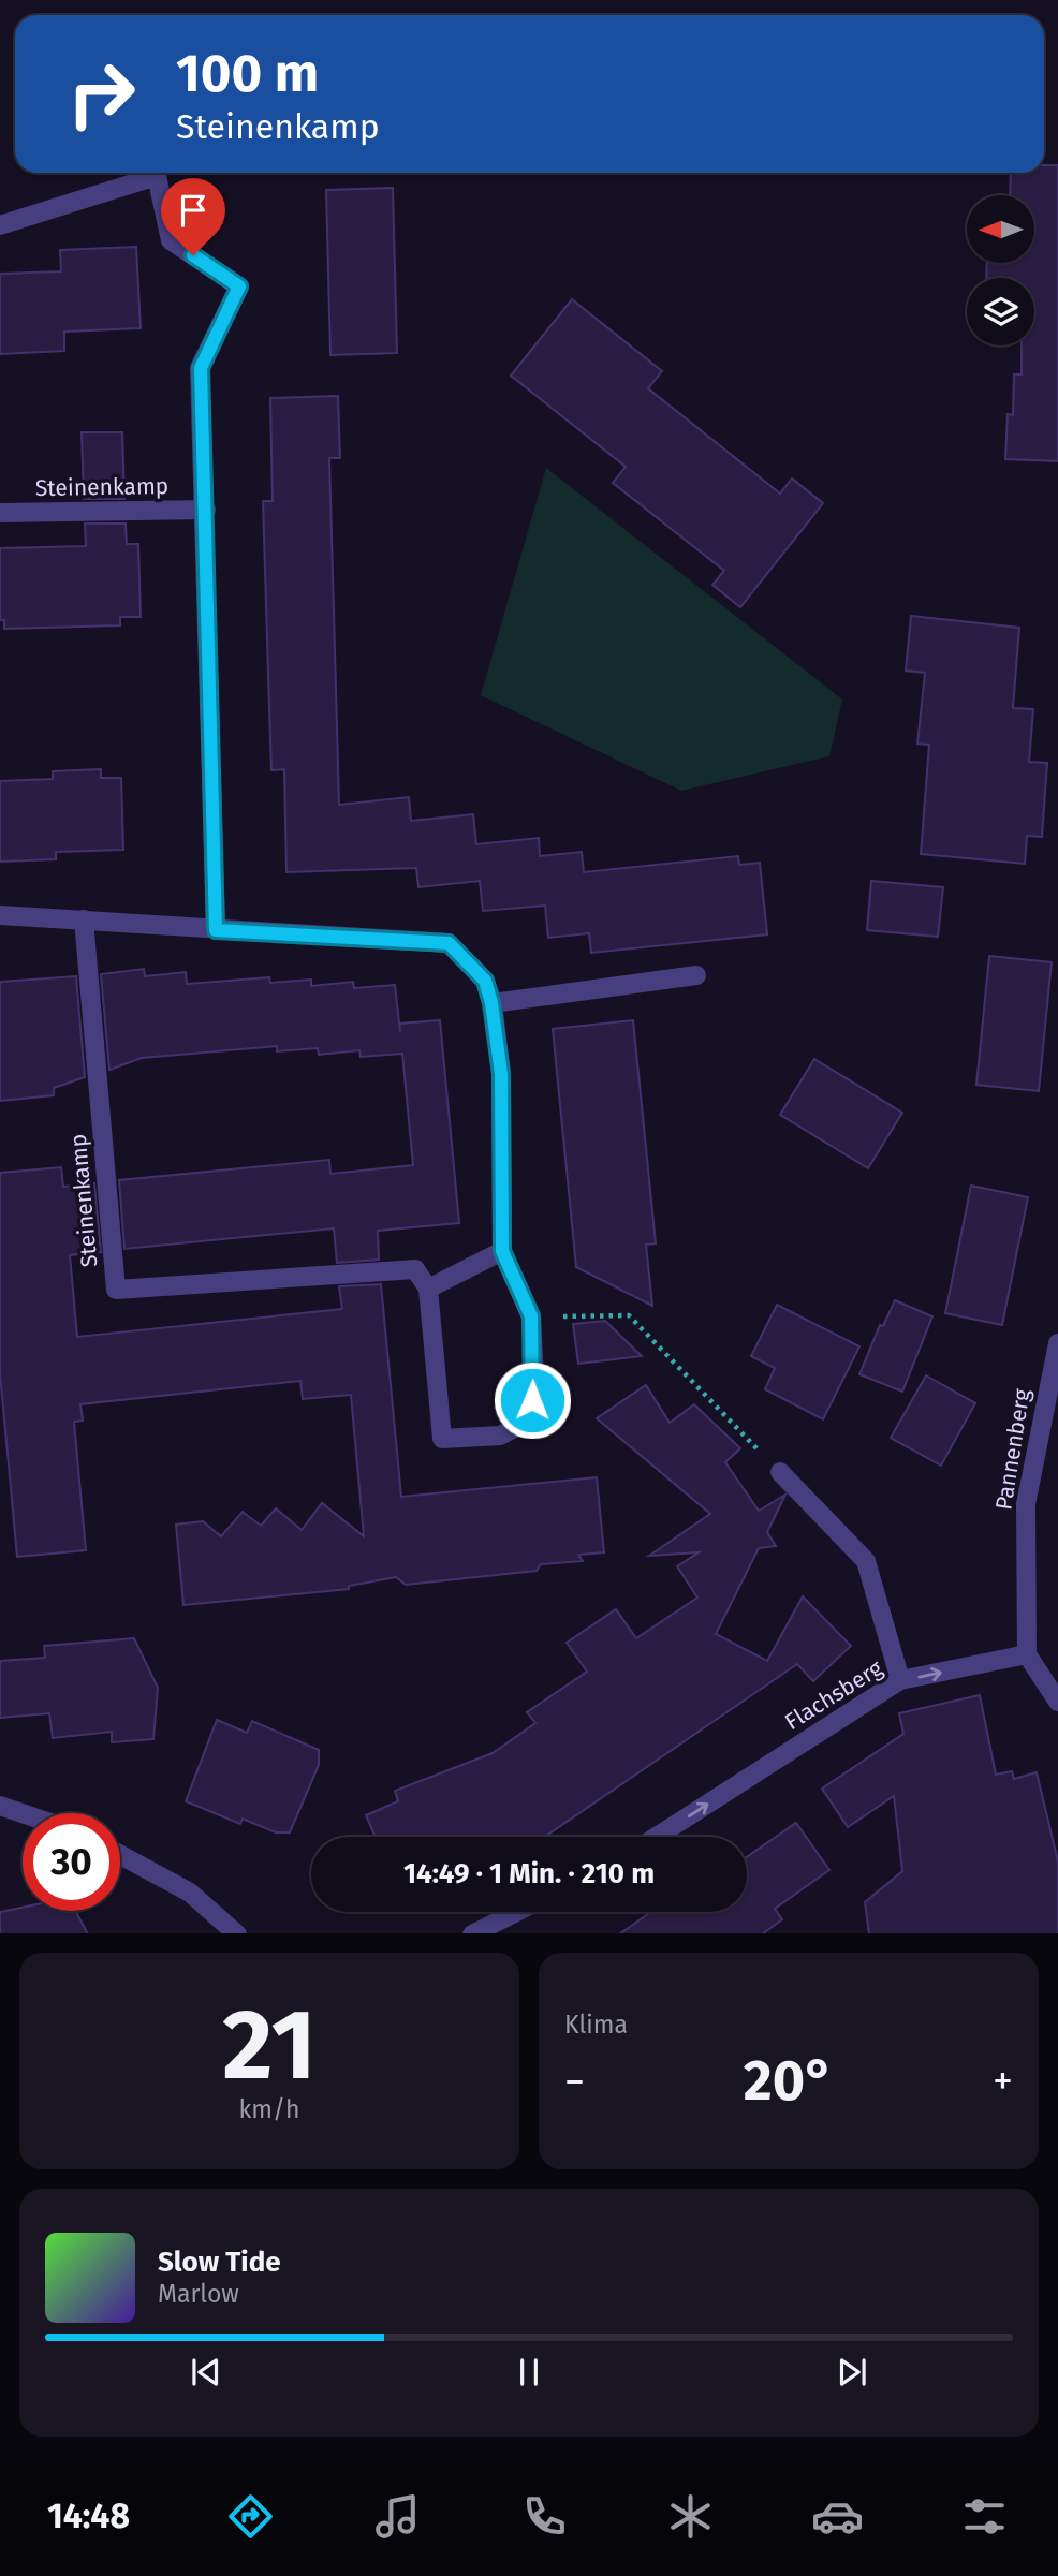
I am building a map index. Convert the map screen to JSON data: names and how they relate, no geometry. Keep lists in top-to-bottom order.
{
  "streets": {
    "street": ["Steinenkamp", "Pannenberg", "Flachsberg"]
  },
  "crossings": [
    ["Pannenberg", "Flachsberg"]
  ],
  "one_way": ["Flachsberg"],
  "north": "left",
  "page": {
    "turn": ["100 m", "Steinenkamp"],
    "limit": "30",
    "trip": "14:49 · 1 Min. · 210 m",
    "tile": [
      ["21", "km/h"],
      "Klima"
    ],
    "heat": ["−", "20°", "+"],
    "song": ["Slow Tide", "Marlow"],
    "tabs": "14:48"
  }
}
